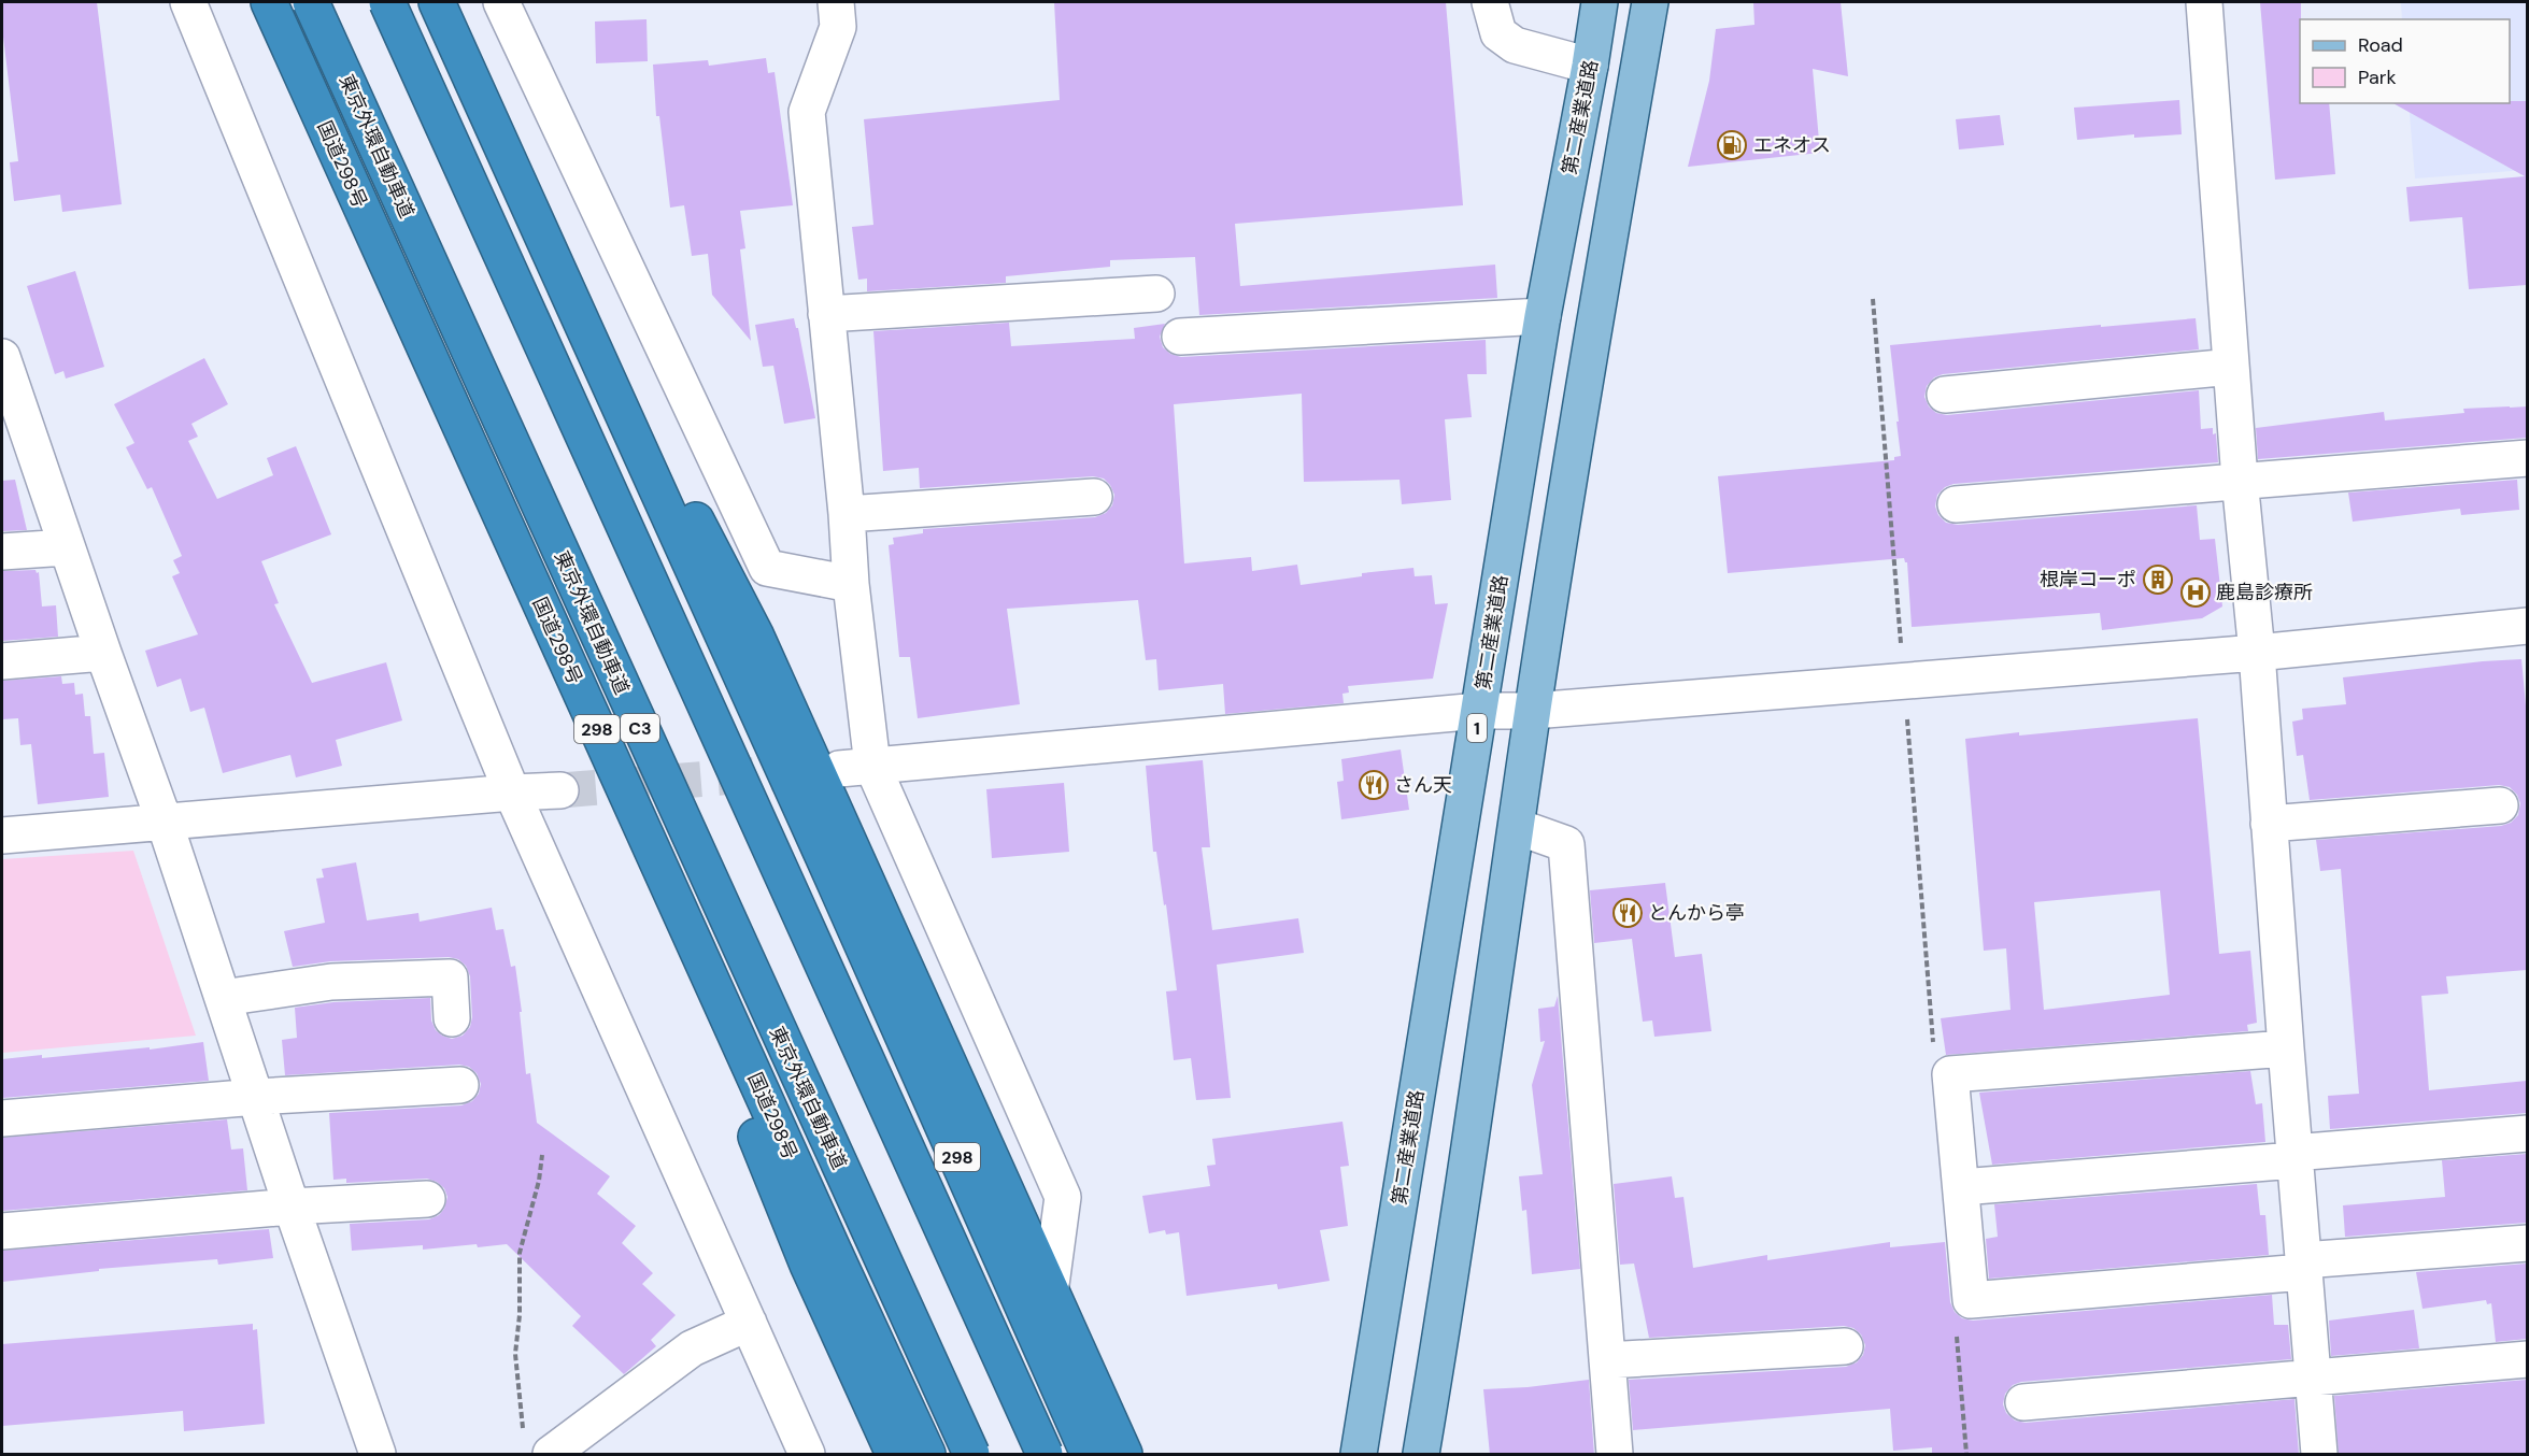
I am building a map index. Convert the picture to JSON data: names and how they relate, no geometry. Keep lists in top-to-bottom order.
{
  "streets": {
    "highway": [
      "東京外環自動車道",
      "国道298号",
      "C3",
      "298"
    ],
    "main road": ["第二産業道路", "1"]
  },
  "crossings": [
    ["国道298号", "298"]
  ],
  "places": {
    "fuel station": ["エネオス"],
    "building": ["根岸コーポ"],
    "hospital": ["鹿島診療所"],
    "restaurant": ["さん天", "とんから亭"]
  },
  "legend": ["Road", "Park"]
}
